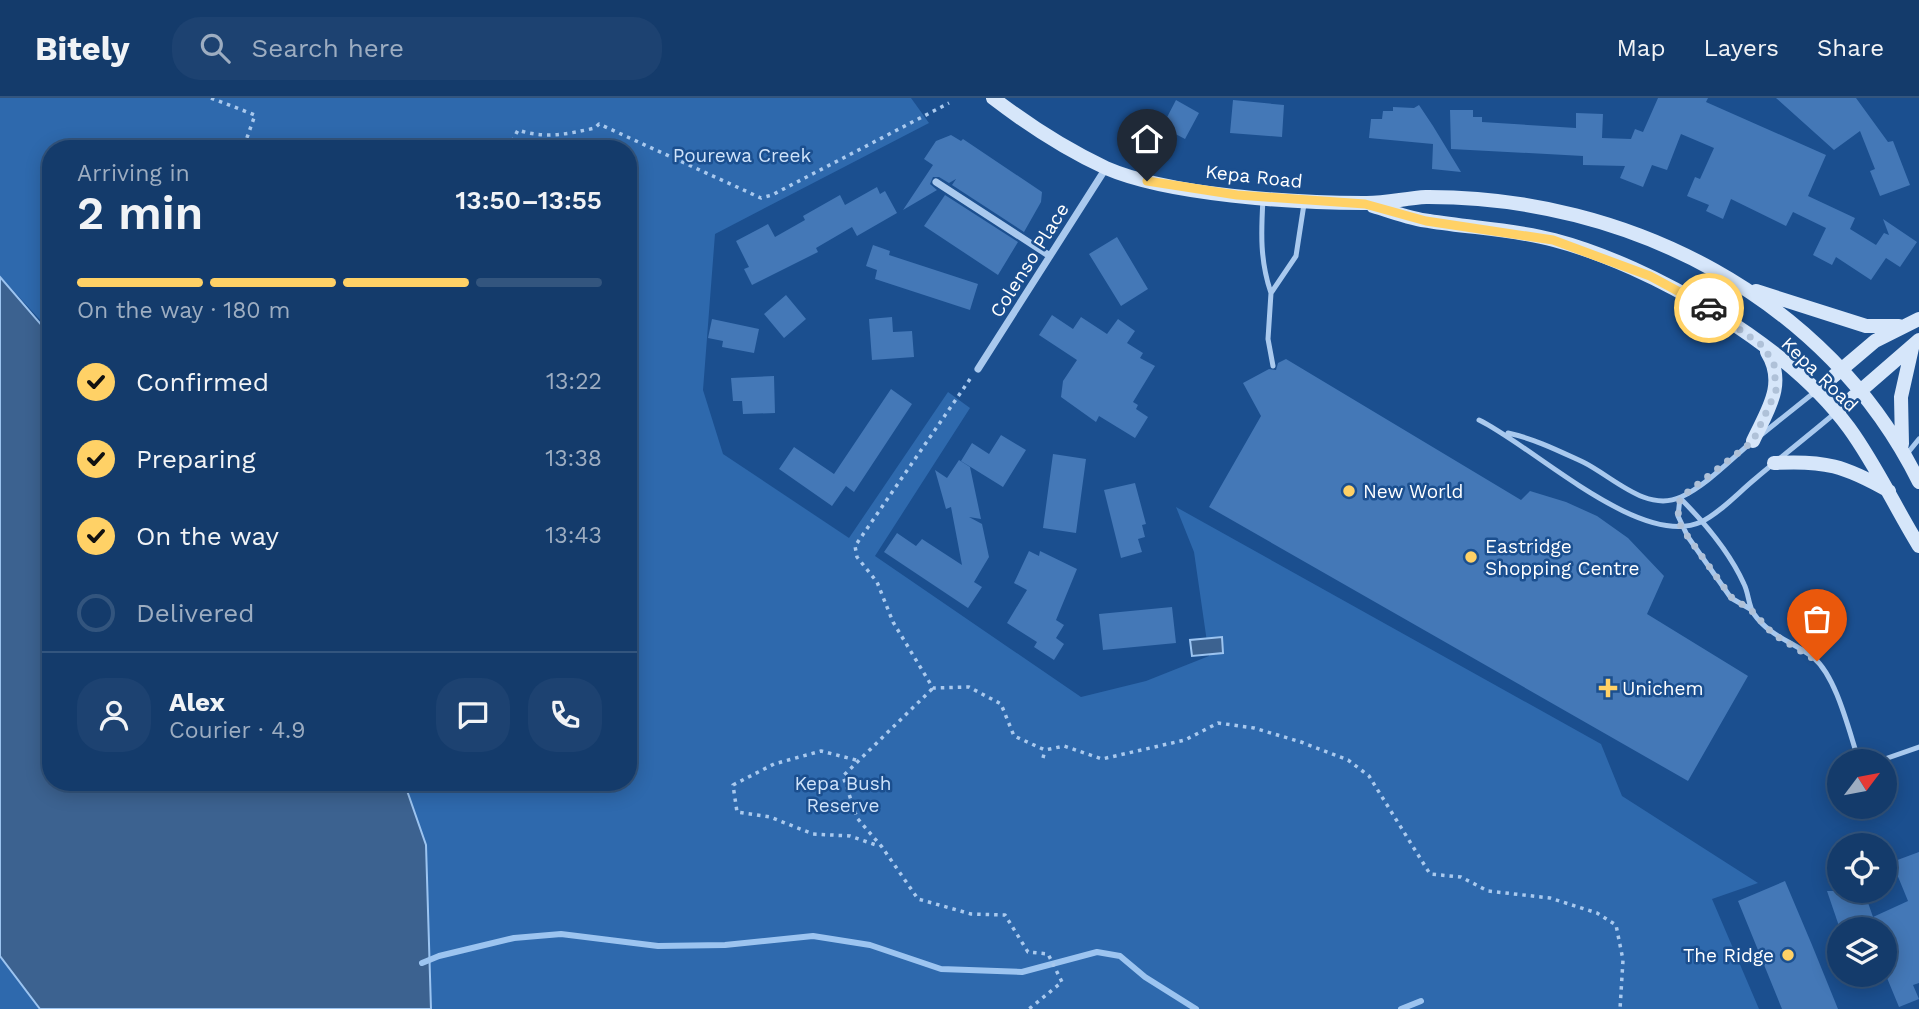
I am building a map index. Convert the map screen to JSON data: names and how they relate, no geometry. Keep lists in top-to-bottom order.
{
  "streets": {
    "main road": ["Kepa Road"],
    "street": ["Colenso Place"]
  },
  "crossings": [
    ["Kepa Road", "Colenso Place"]
  ],
  "parks": ["Pourewa Creek", "Kepa Bush Reserve"],
  "places": {
    "other": ["New World", "Eastridge Shopping Centre", "The Ridge"],
    "health": ["Unichem"]
  },
  "north": "top right",
  "page": {
    "header": "Bitely",
    "search": "Search here",
    "nav": ["Map", "Layers", "Share"],
    "heading": ["2 min", "Arriving in", "13:50–13:55"],
    "panel": ["Alex", "Courier · 4.9"],
    "bar": "On the way · 180 m",
    "list": [
      ["Confirmed", "13:22"],
      ["Preparing", "13:38"],
      ["On the way", "13:43"],
      "Delivered"
    ]
  }
}
